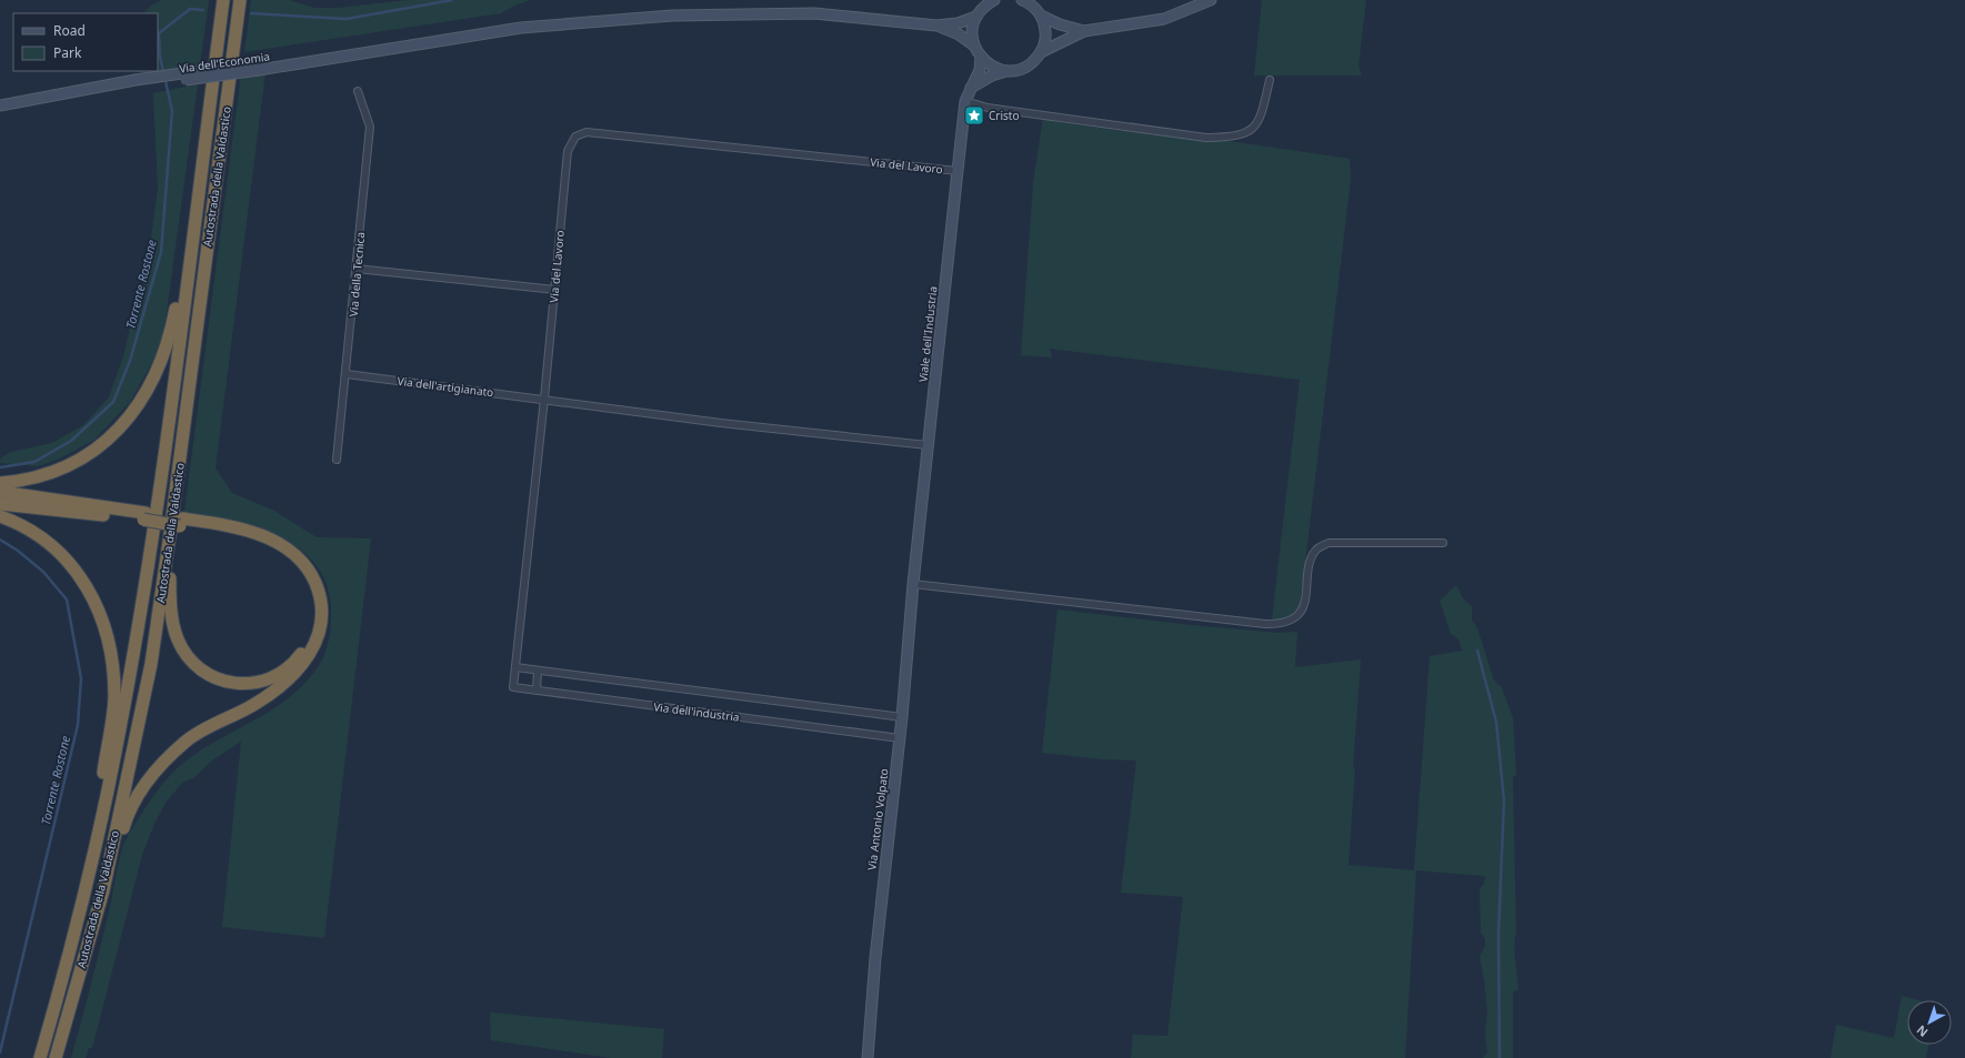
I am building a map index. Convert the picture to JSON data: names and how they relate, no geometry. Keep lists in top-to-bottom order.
{
  "streets": {
    "highway": ["Autostrada della Valdastico"],
    "main road": ["Via dell'Economia", "Viale dell'Industria", "Via Antonio Volpato"],
    "street": [
      "Via del Lavoro",
      "Via della Tecnica",
      "Via dell'artigianato",
      "Via dell'industria"
    ]
  },
  "crossings": [
    ["Via del Lavoro", "Viale dell'Industria"],
    ["Via del Lavoro", "Via dell'artigianato"],
    ["Via del Lavoro", "Via dell'industria"],
    ["Via della Tecnica", "Via dell'artigianato"],
    ["Viale dell'Industria", "Via Antonio Volpato"],
    ["Via dell'artigianato", "Via dell'industria"],
    ["Via dell'industria", "Via Antonio Volpato"]
  ],
  "water": ["Torrente Rostone"],
  "places": {
    "place": ["Cristo"]
  },
  "legend": ["Road", "Park"],
  "north": "bottom left"
}
